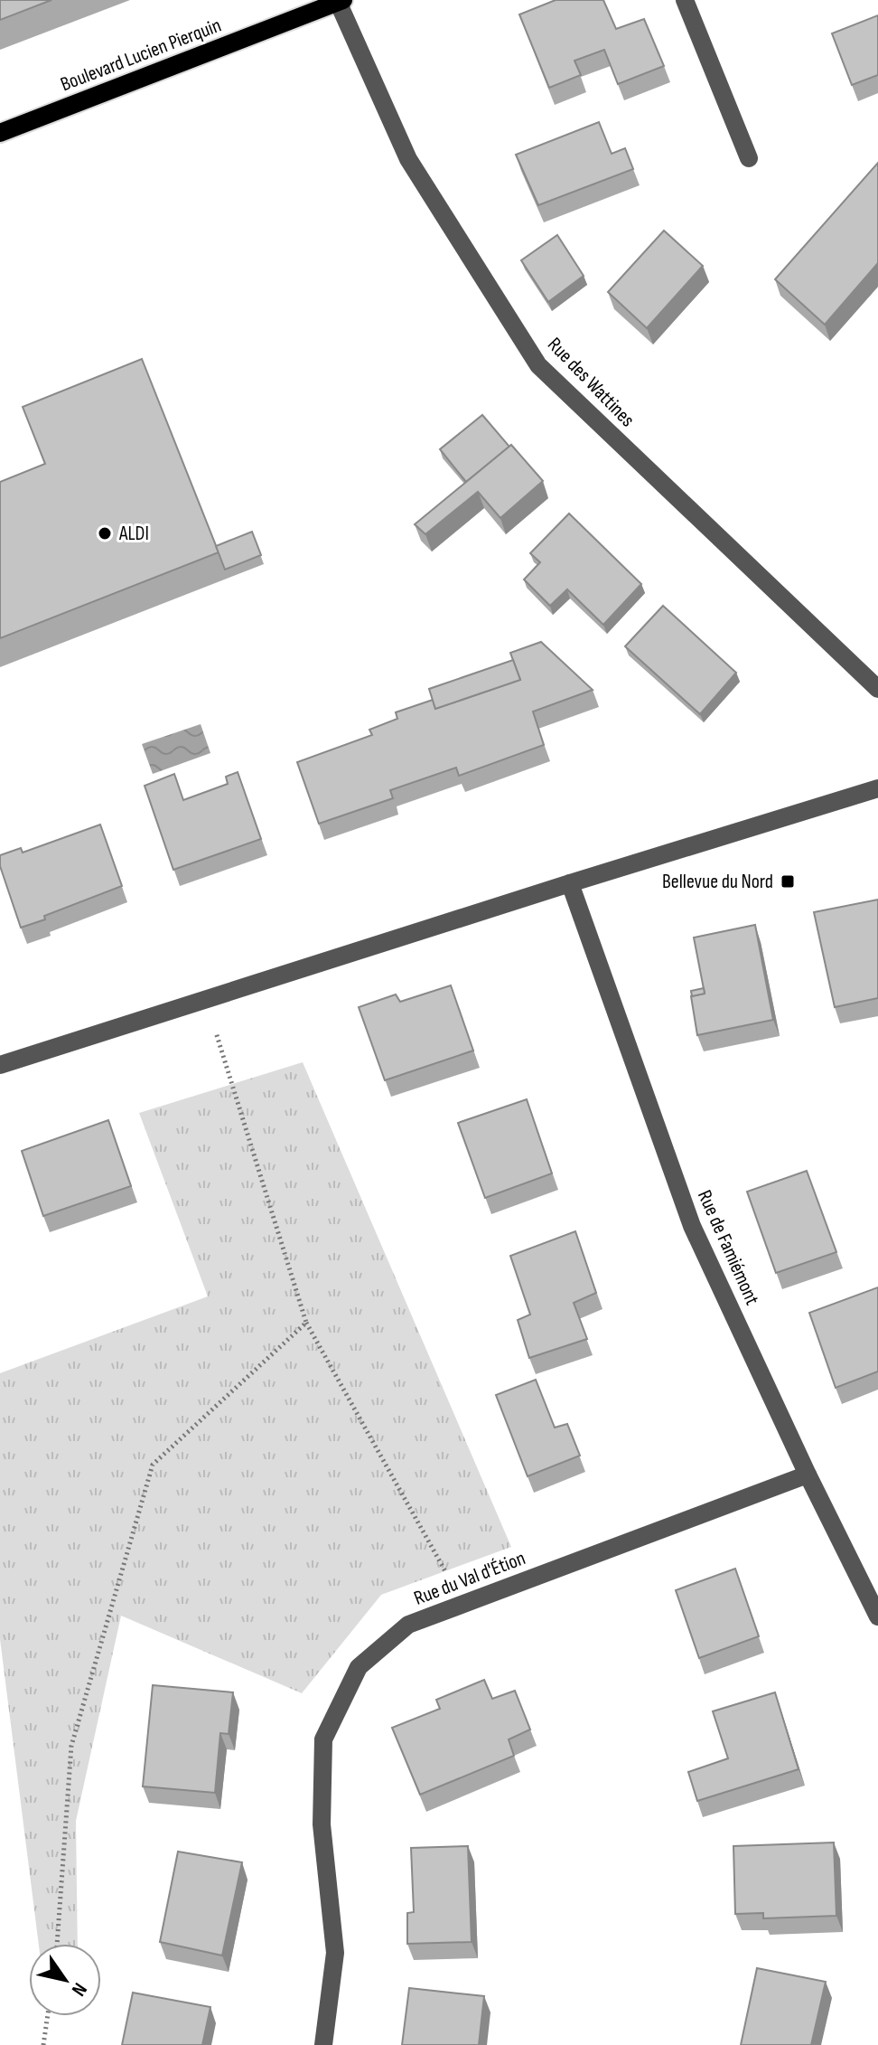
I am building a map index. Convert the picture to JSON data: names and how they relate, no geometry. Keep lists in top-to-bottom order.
{
  "streets": {
    "main road": ["Boulevard Lucien Pierquin"],
    "street": ["Rue des Wattines", "Rue de Famiémont", "Rue du Val d'Étion"]
  },
  "crossings": [
    ["Boulevard Lucien Pierquin", "Rue des Wattines"],
    ["Rue de Famiémont", "Rue du Val d'Étion"]
  ],
  "places": {
    "other": ["ALDI"],
    "transit": ["Bellevue du Nord"]
  },
  "north": "bottom right"
}
